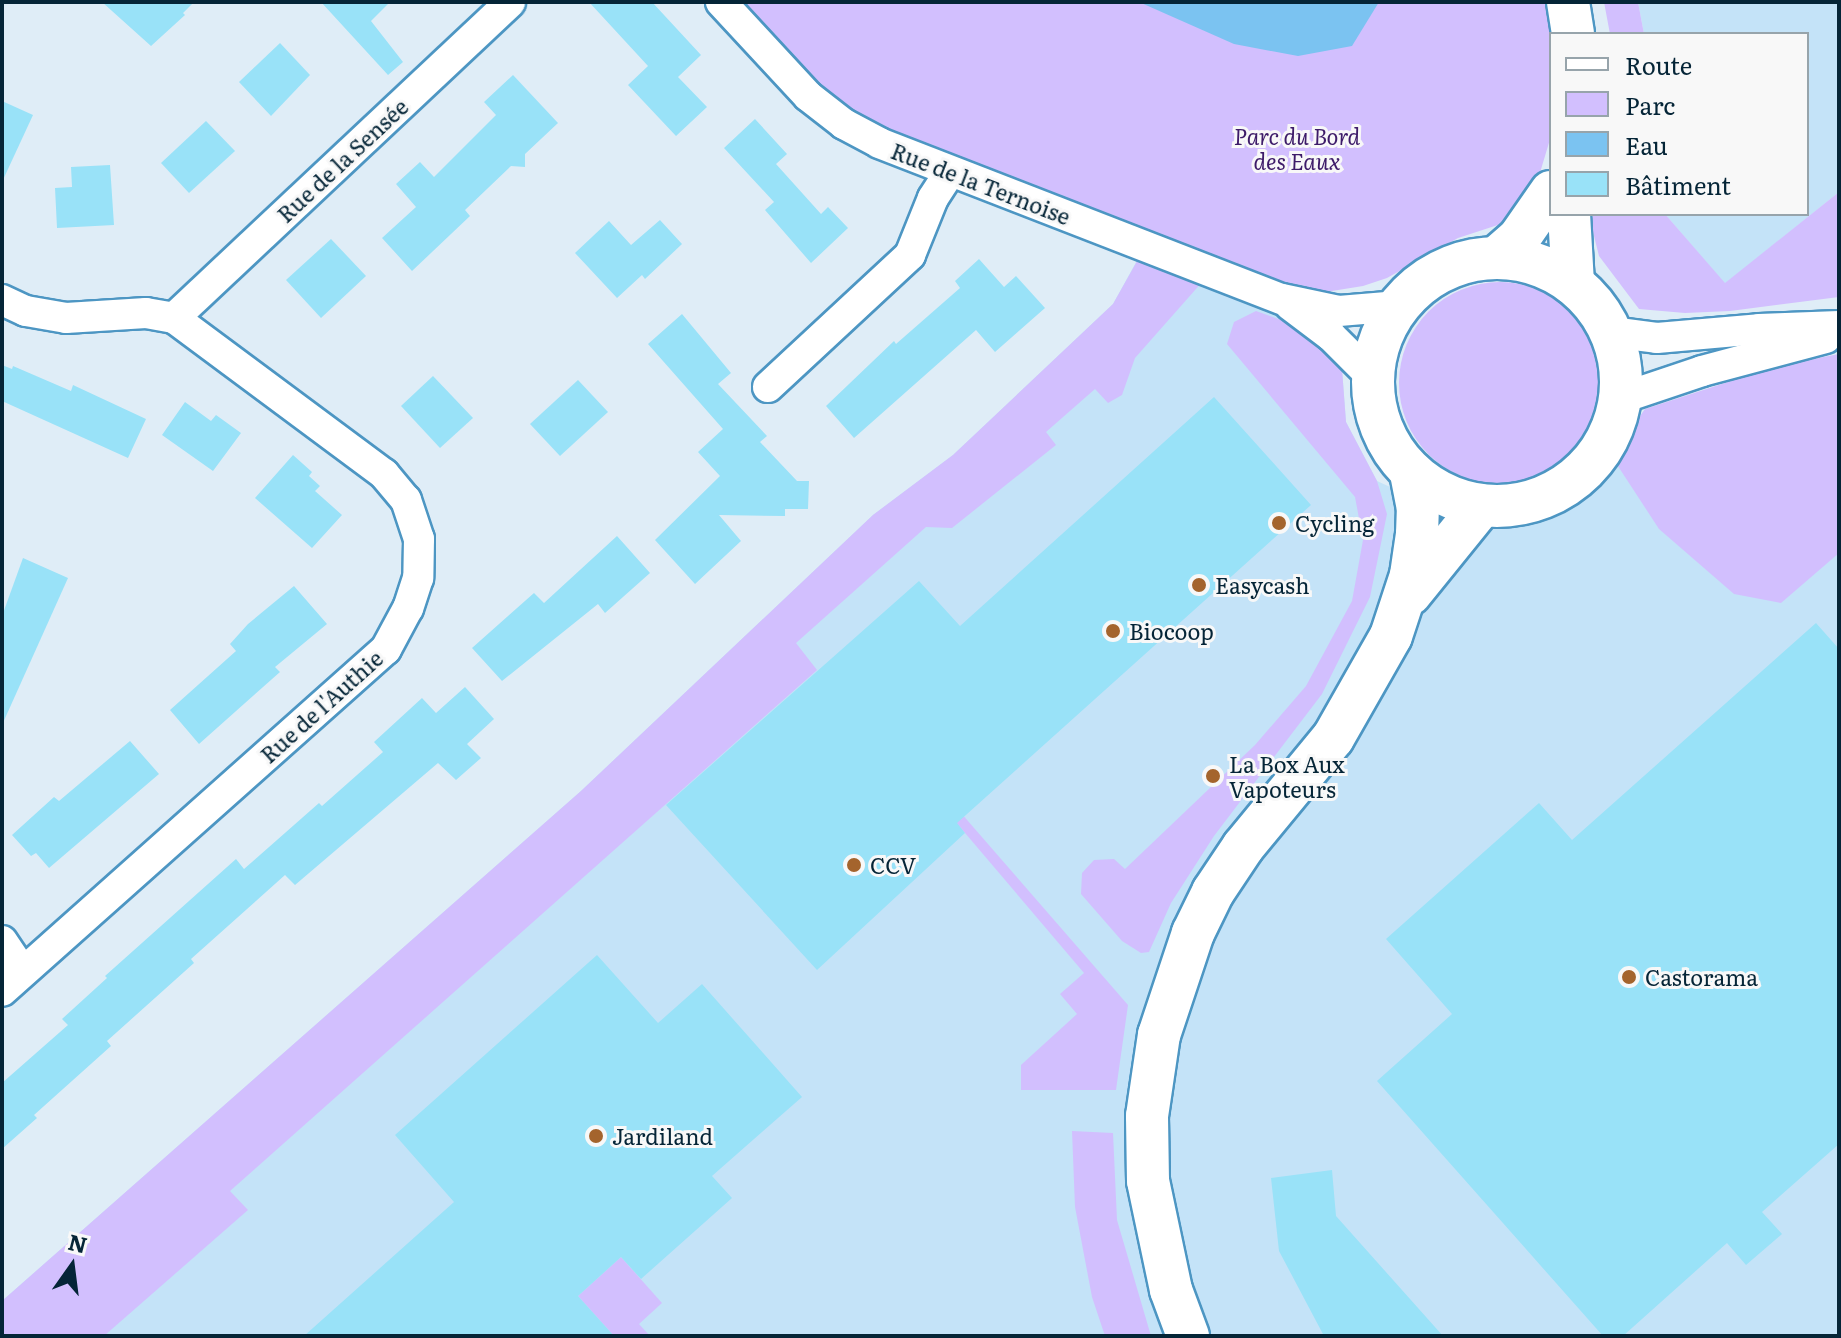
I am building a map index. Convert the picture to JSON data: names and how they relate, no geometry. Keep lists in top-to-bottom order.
{
  "streets": {
    "street": ["Rue de la Sensée", "Rue de la Ternoise", "Rue de l'Authie"]
  },
  "crossings": [
    ["Rue de la Sensée", "Rue de l'Authie"]
  ],
  "parks": ["Parc du Bord des Eaux"],
  "places": [
    "Cycling",
    "Easycash",
    "Biocoop",
    "La Box Aux Vapoteurs",
    "CCV",
    "Castorama",
    "Jardiland"
  ],
  "legend": [
    "Route",
    "Parc",
    "Eau",
    "Bâtiment"
  ],
  "north": "top"
}
